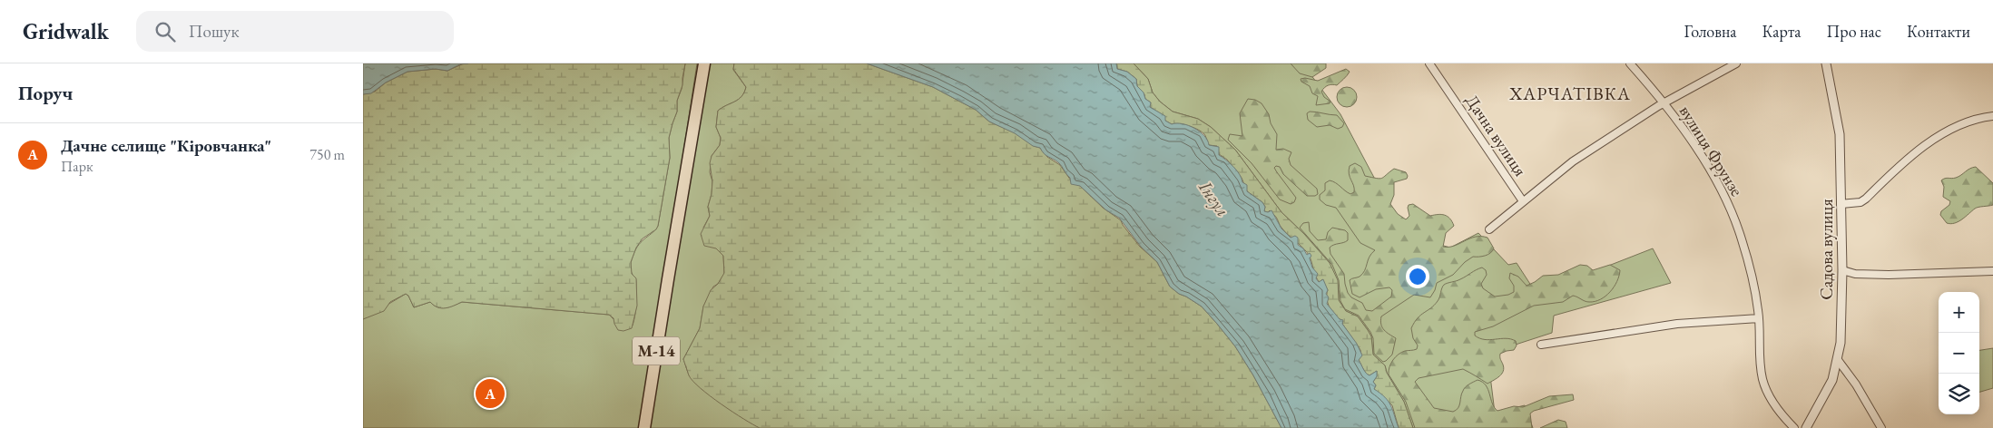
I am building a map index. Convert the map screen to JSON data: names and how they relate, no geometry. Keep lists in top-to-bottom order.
{
  "streets": {
    "highway": ["М-14"],
    "street": ["Дачна вулиця", "вулиця Фрунзе", "Садова вулиця"]
  },
  "districts": ["ХАРЧАТІВКА"],
  "water": ["Інгул"],
  "page": {
    "header": "Gridwalk",
    "search": "Пошук",
    "nav": [
      "Головна",
      "Карта",
      "Про нас",
      "Контакти"
    ],
    "heading": "Поруч",
    "list": [
      {
        "mark": "A",
        "name": "Дачне селище \"Кіровчанка\"",
        "note": "Парк",
        "value": "750 m"
      }
    ],
    "map_buttons": ["+", "−"],
    "pins": "A"
  }
}
